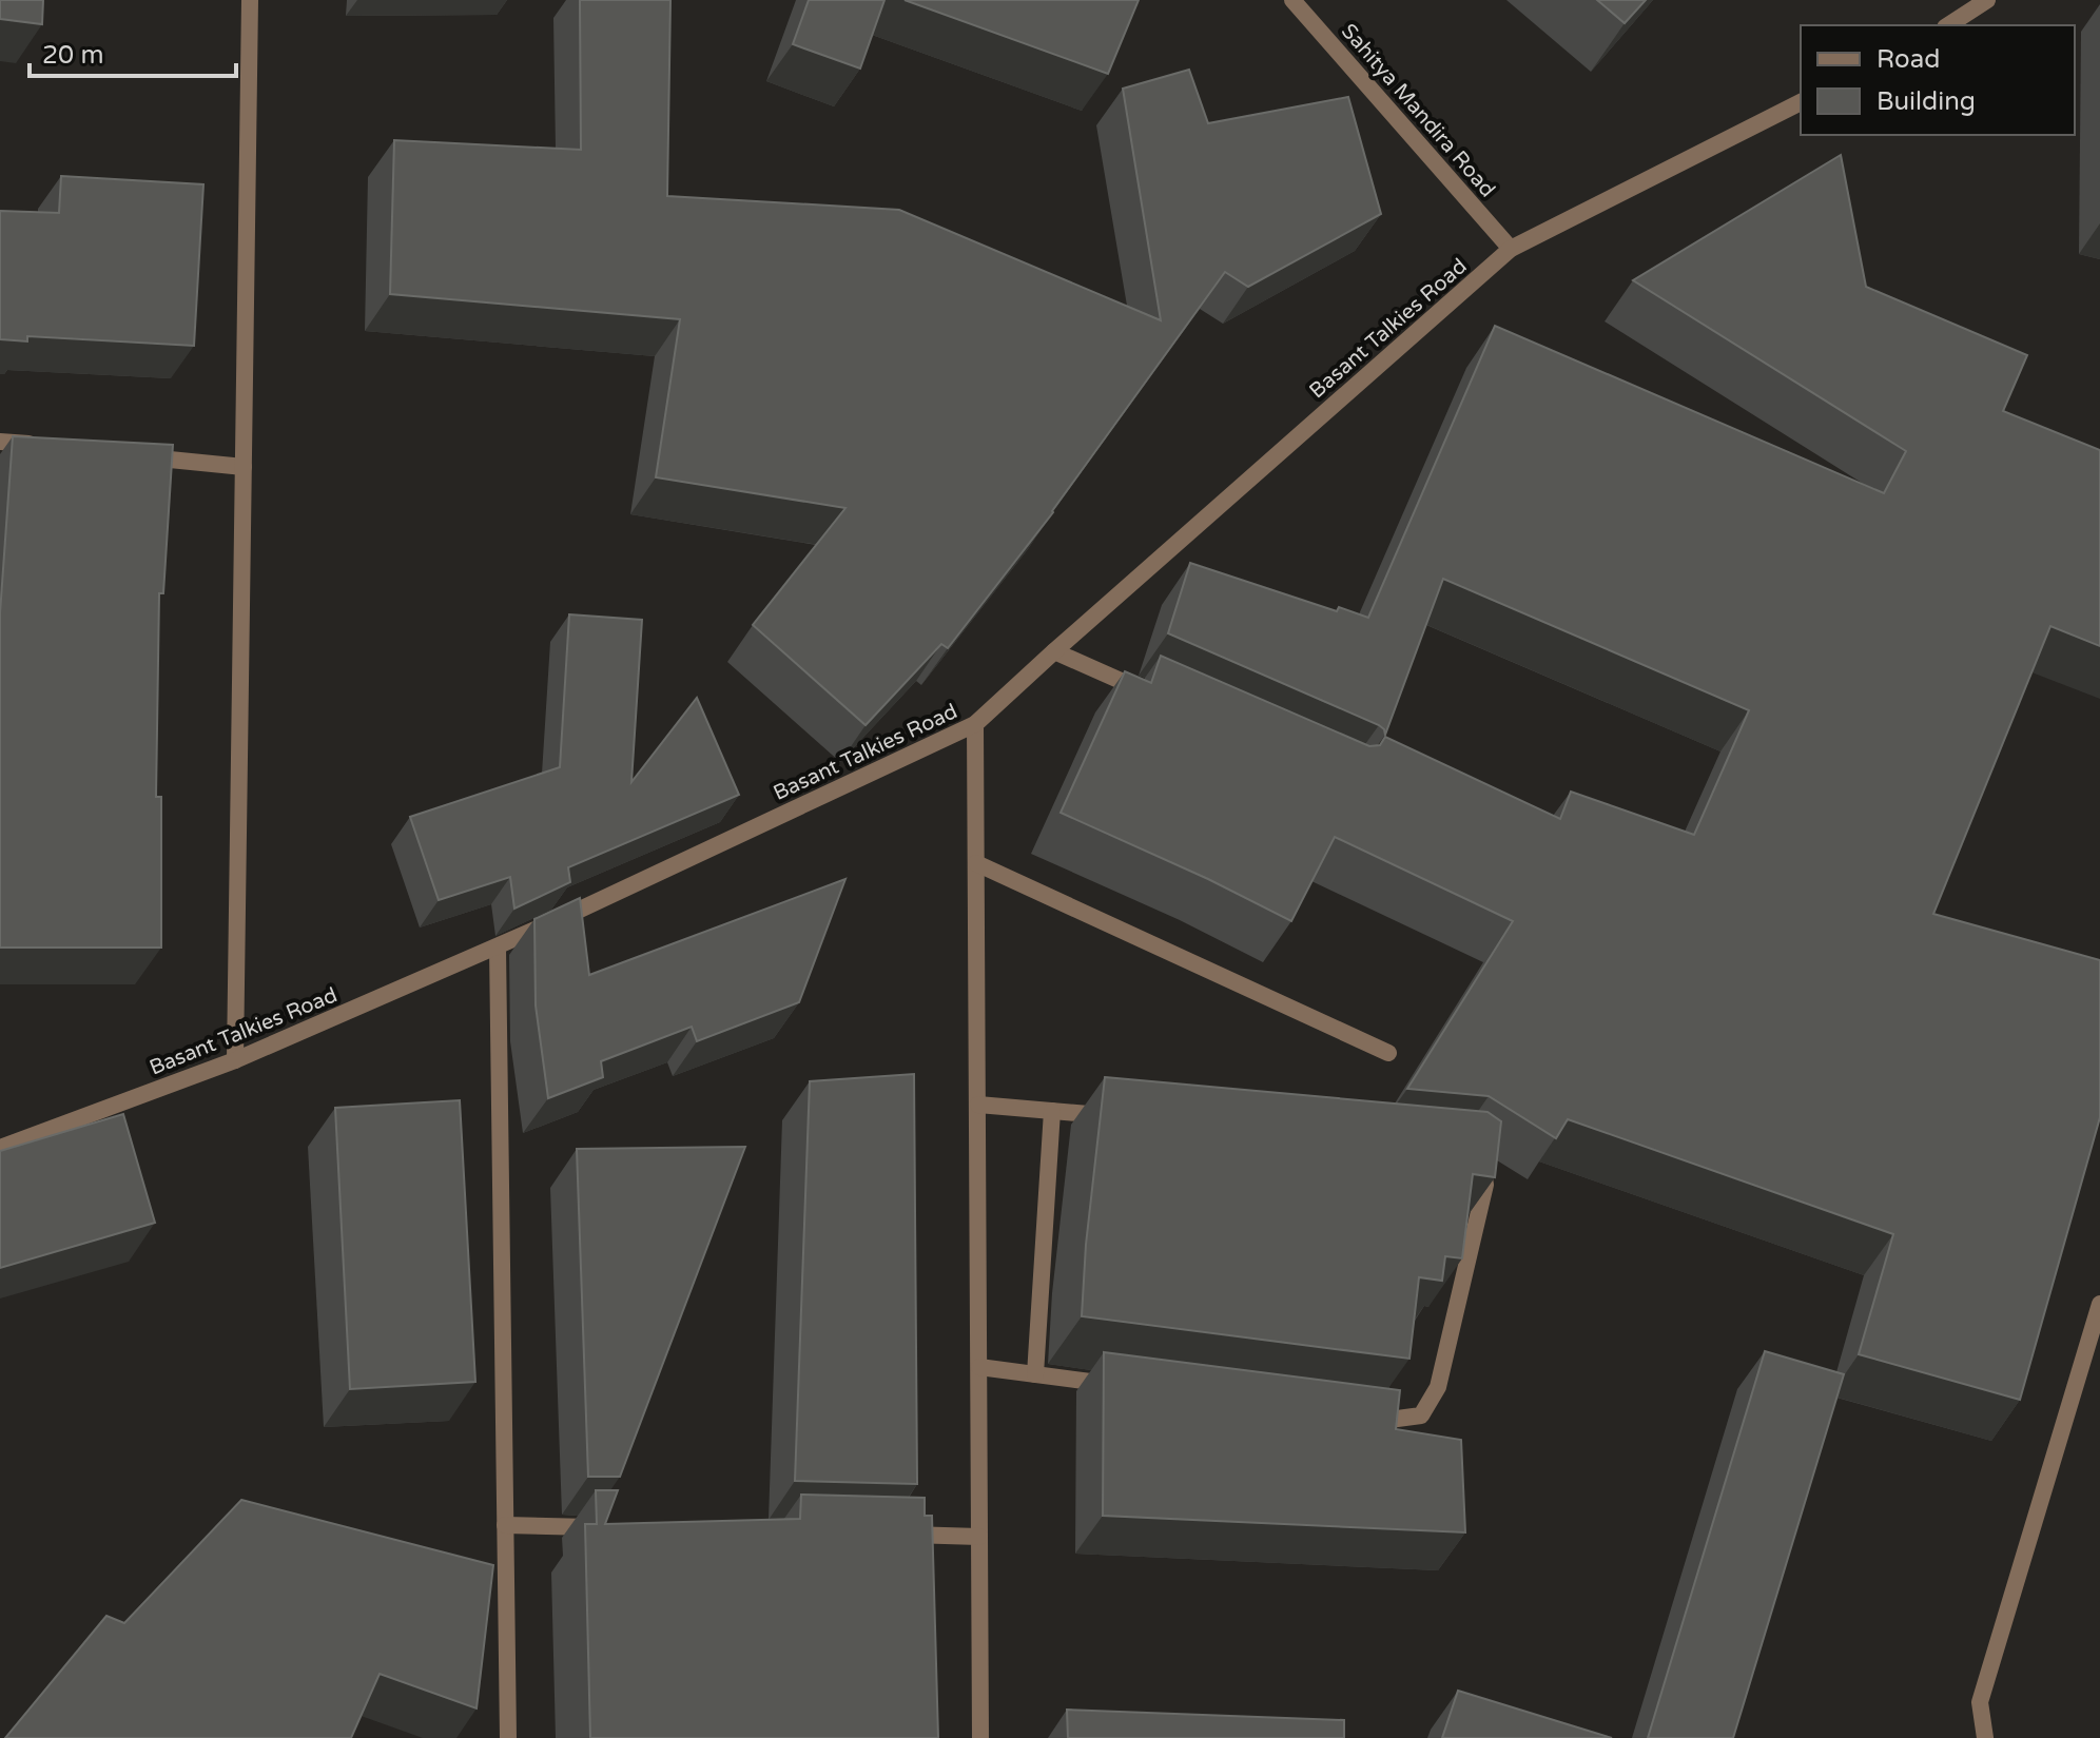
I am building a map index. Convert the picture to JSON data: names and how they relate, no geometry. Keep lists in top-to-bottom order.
{
  "streets": {
    "street": ["Sahitya Mandira Road", "Basant Talkies Road"]
  },
  "crossings": [
    ["Sahitya Mandira Road", "Basant Talkies Road"]
  ],
  "legend": ["Road", "Building"],
  "scale_bar": "20 m"
}
